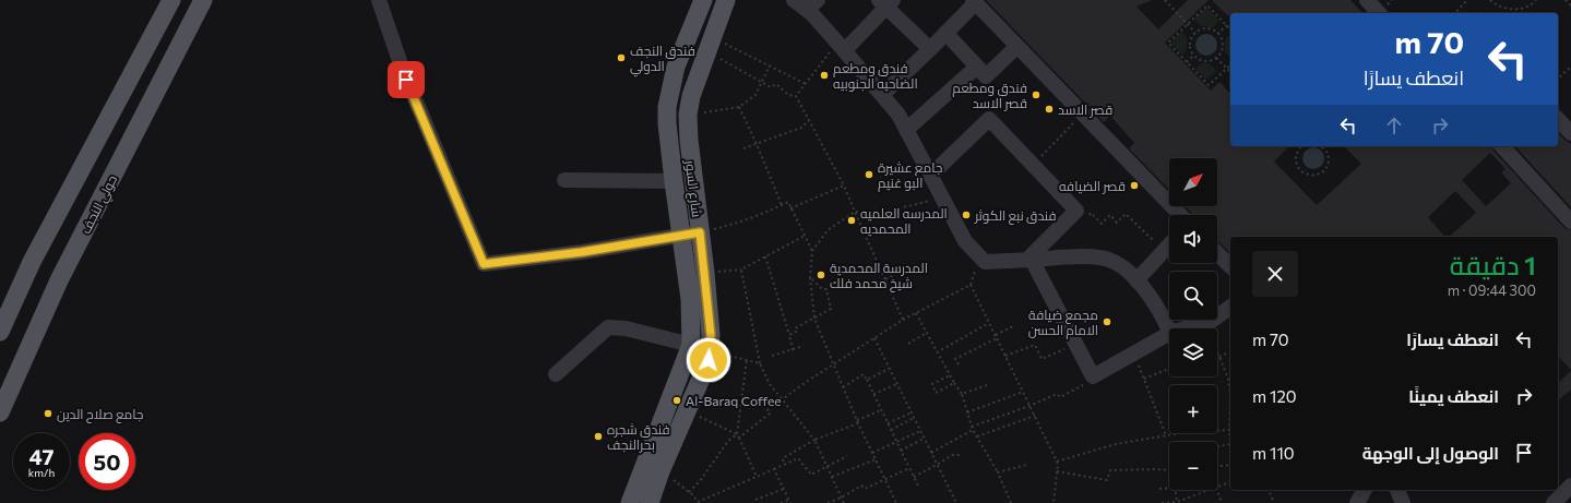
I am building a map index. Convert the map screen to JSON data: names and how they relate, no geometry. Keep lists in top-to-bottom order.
{
  "streets": {
    "main road": ["شارع السور", "حولي النجف"]
  },
  "places": [
    "فندق النجف الدولي",
    "فندق ومطعم الضاحيه الجنوبيه",
    "فندق ومطعم قصر الاسد",
    "قصر الاسد",
    "جامع عشيرة البو غنيم",
    "قصر الضيافه",
    "فندق نبع الكوثر",
    "المدرسه العلمیه المحمدیه",
    "المدرسة المحمدية شيخ محمد فلك",
    "مجمع ضيافة الامام الحسن",
    "Al-Baraq Coffee",
    "جامع صلاح الدين",
    "فندق شجره بحرالنجف"
  ],
  "north": "top right",
  "page": {
    "turn": ["70 m", "انعطف يسارًا"],
    "map_buttons": ["+", "−"],
    "heading": ["1 دقيقة", "300 m · 09:44"],
    "list": [
      {
        "name": "انعطف يسارًا",
        "value": "70 m"
      },
      {
        "name": "انعطف يمينًا",
        "value": "120 m"
      },
      {
        "name": "الوصول إلى الوجهة",
        "value": "110 m"
      }
    ],
    "speed": "47 km/h",
    "limit": "50"
  }
}
